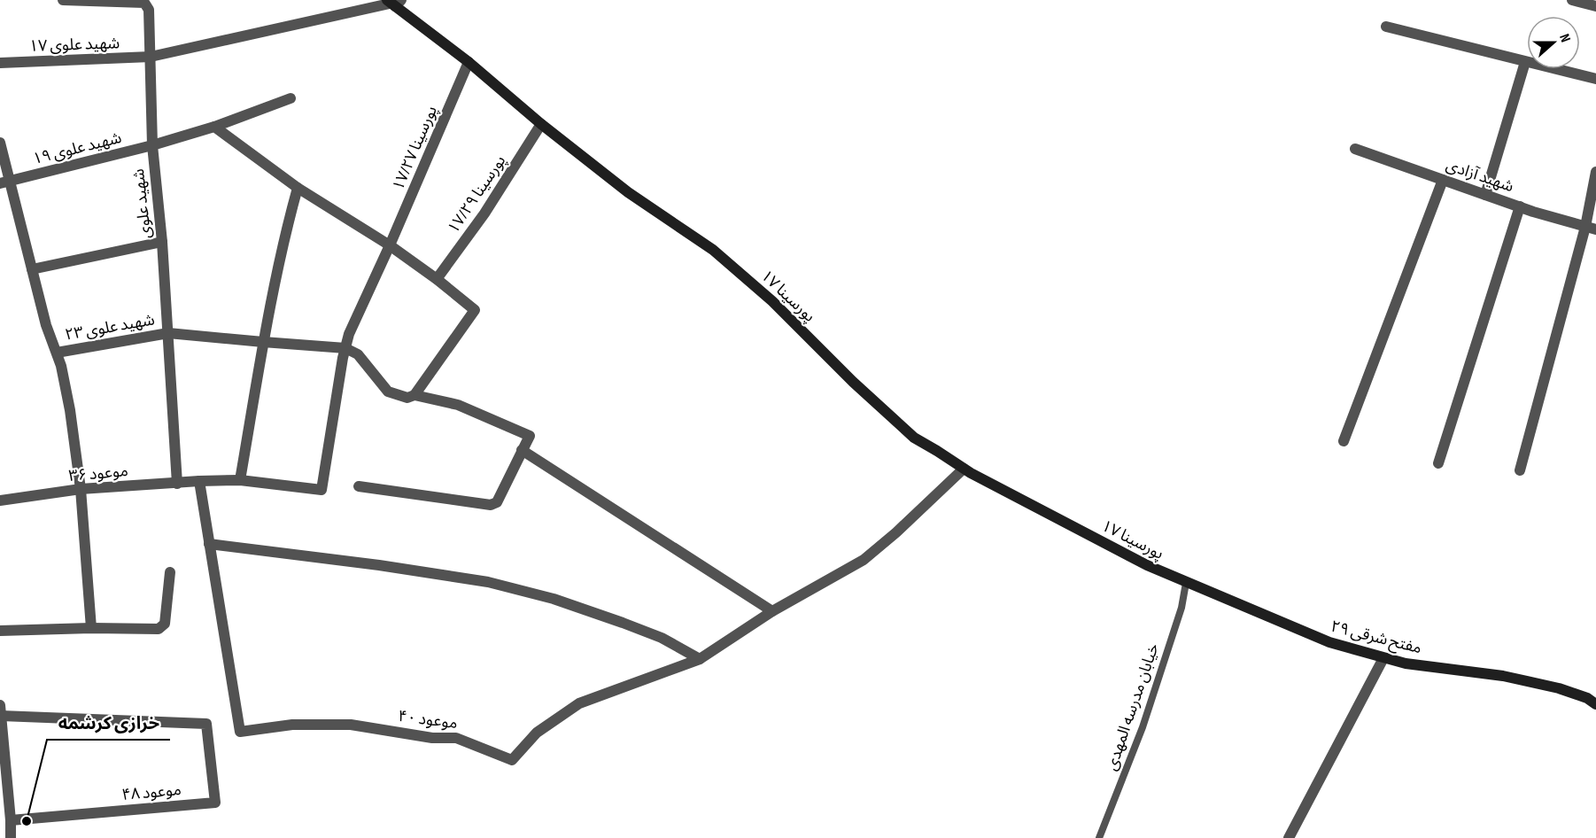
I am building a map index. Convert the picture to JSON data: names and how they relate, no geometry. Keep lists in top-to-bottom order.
{
  "streets": {
    "street": [
      "شهید علوی ۱۷",
      "شهید علوی ۱۹",
      "پورسینا ۱۷/۲۷",
      "شهید آزادی",
      "پورسینا ۱۷/۲۹",
      "شهید علوی",
      "پورسینا ۱۷",
      "شهید علوی ۲۳",
      "موعود ۳۶",
      "مفتح شرقی ۲۹",
      "موعود ۴۰",
      "موعود ۴۸"
    ],
    "lane": ["خیابان مدرسه المهدی"]
  },
  "crossings": [
    ["شهید علوی ۱۷", "شهید علوی"],
    ["شهید علوی ۱۷", "پورسینا ۱۷"],
    ["شهید علوی ۱۹", "شهید علوی"],
    ["پورسینا ۱۷/۲۷", "پورسینا ۱۷"],
    ["پورسینا ۱۷/۲۷", "شهید علوی ۲۳"],
    ["پورسینا ۱۷/۲۷", "موعود ۳۶"],
    ["پورسینا ۱۷/۲۹", "پورسینا ۱۷"],
    ["شهید علوی", "شهید علوی ۲۳"],
    ["شهید علوی", "موعود ۳۶"],
    ["پورسینا ۱۷", "مفتح شرقی ۲۹"],
    ["پورسینا ۱۷", "خیابان مدرسه المهدی"],
    ["مفتح شرقی ۲۹", "خیابان مدرسه المهدی"]
  ],
  "places": ["خرازی کرشمه"],
  "north": "right"
}
